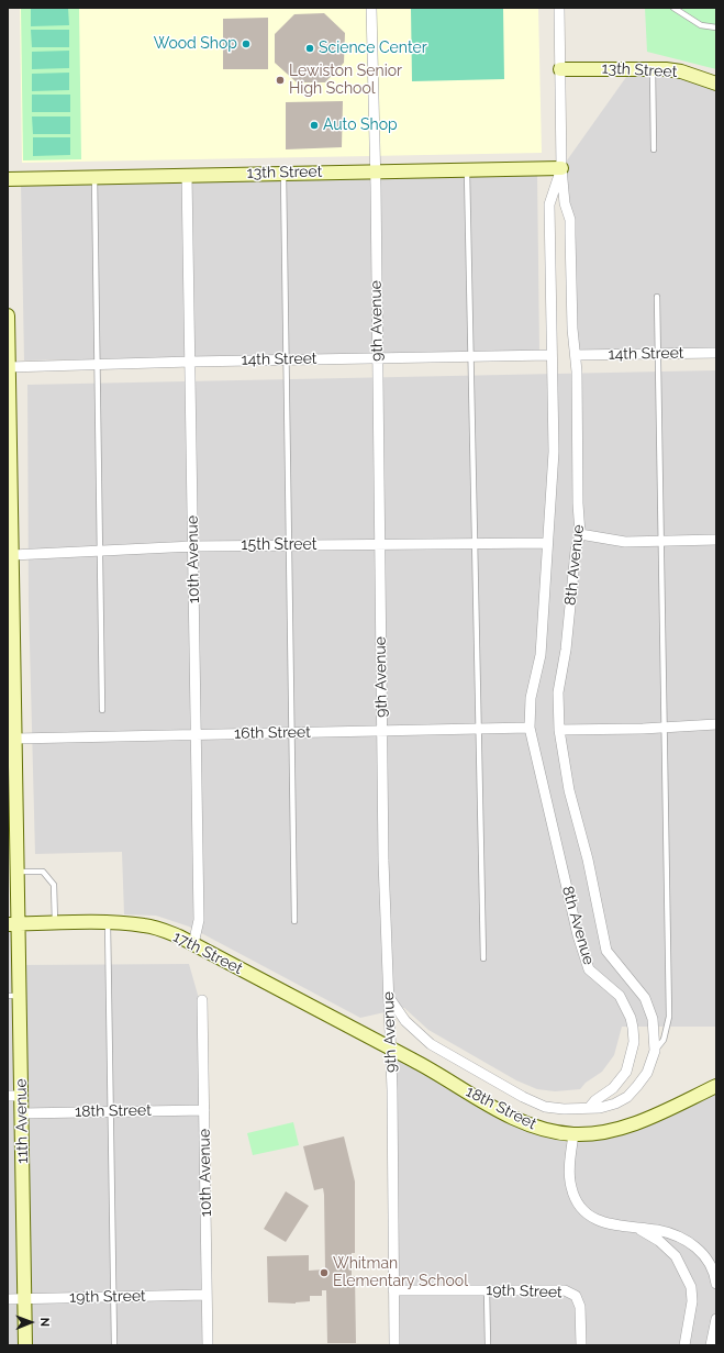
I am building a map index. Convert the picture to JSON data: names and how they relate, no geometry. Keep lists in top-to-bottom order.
{
  "streets": {
    "main road": [
      "13th Street",
      "17th Street",
      "18th Street",
      "11th Avenue"
    ],
    "street": [
      "9th Avenue",
      "14th Street",
      "15th Street",
      "10th Avenue",
      "8th Avenue",
      "16th Street",
      "19th Street"
    ]
  },
  "crossings": [
    ["13th Street", "9th Avenue"],
    ["13th Street", "10th Avenue"],
    ["13th Street", "8th Avenue"],
    ["9th Avenue", "14th Street"],
    ["9th Avenue", "15th Street"],
    ["9th Avenue", "16th Street"],
    ["9th Avenue", "17th Street"],
    ["9th Avenue", "18th Street"],
    ["9th Avenue", "19th Street"],
    ["14th Street", "10th Avenue"],
    ["14th Street", "8th Avenue"],
    ["14th Street", "11th Avenue"],
    ["15th Street", "10th Avenue"],
    ["15th Street", "8th Avenue"],
    ["15th Street", "11th Avenue"],
    ["10th Avenue", "16th Street"],
    ["10th Avenue", "17th Street"],
    ["10th Avenue", "18th Street"],
    ["10th Avenue", "19th Street"],
    ["8th Avenue", "16th Street"],
    ["16th Street", "11th Avenue"],
    ["17th Street", "18th Street"],
    ["17th Street", "11th Avenue"],
    ["18th Street", "11th Avenue"],
    ["11th Avenue", "19th Street"]
  ],
  "places": [
    "Wood Shop",
    "Science Center",
    "Lewiston Senior High School",
    "Auto Shop",
    "Whitman Elementary School"
  ],
  "north": "right"
}
